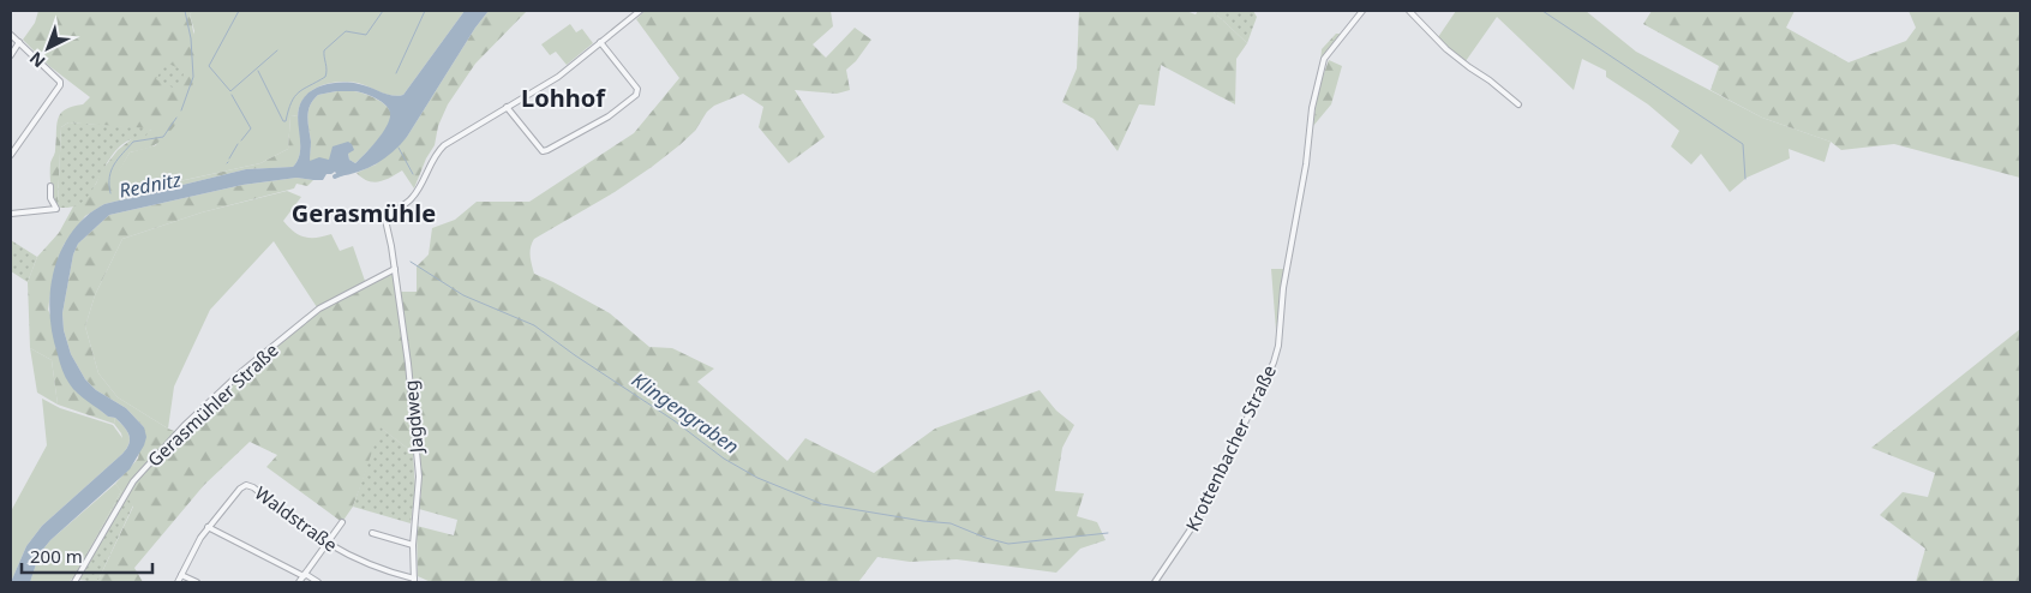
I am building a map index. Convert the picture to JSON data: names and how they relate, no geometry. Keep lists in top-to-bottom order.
{
  "streets": {
    "street": [
      "Gerasmühler Straße",
      "Jagdweg",
      "Krottenbacher Straße",
      "Waldstraße"
    ]
  },
  "crossings": [
    ["Gerasmühler Straße", "Jagdweg"],
    ["Jagdweg", "Waldstraße"]
  ],
  "districts": ["Lohhof", "Gerasmühle"],
  "water": ["Rednitz", "Klingengraben"],
  "scale_bar": "200 m",
  "north": "bottom left"
}
